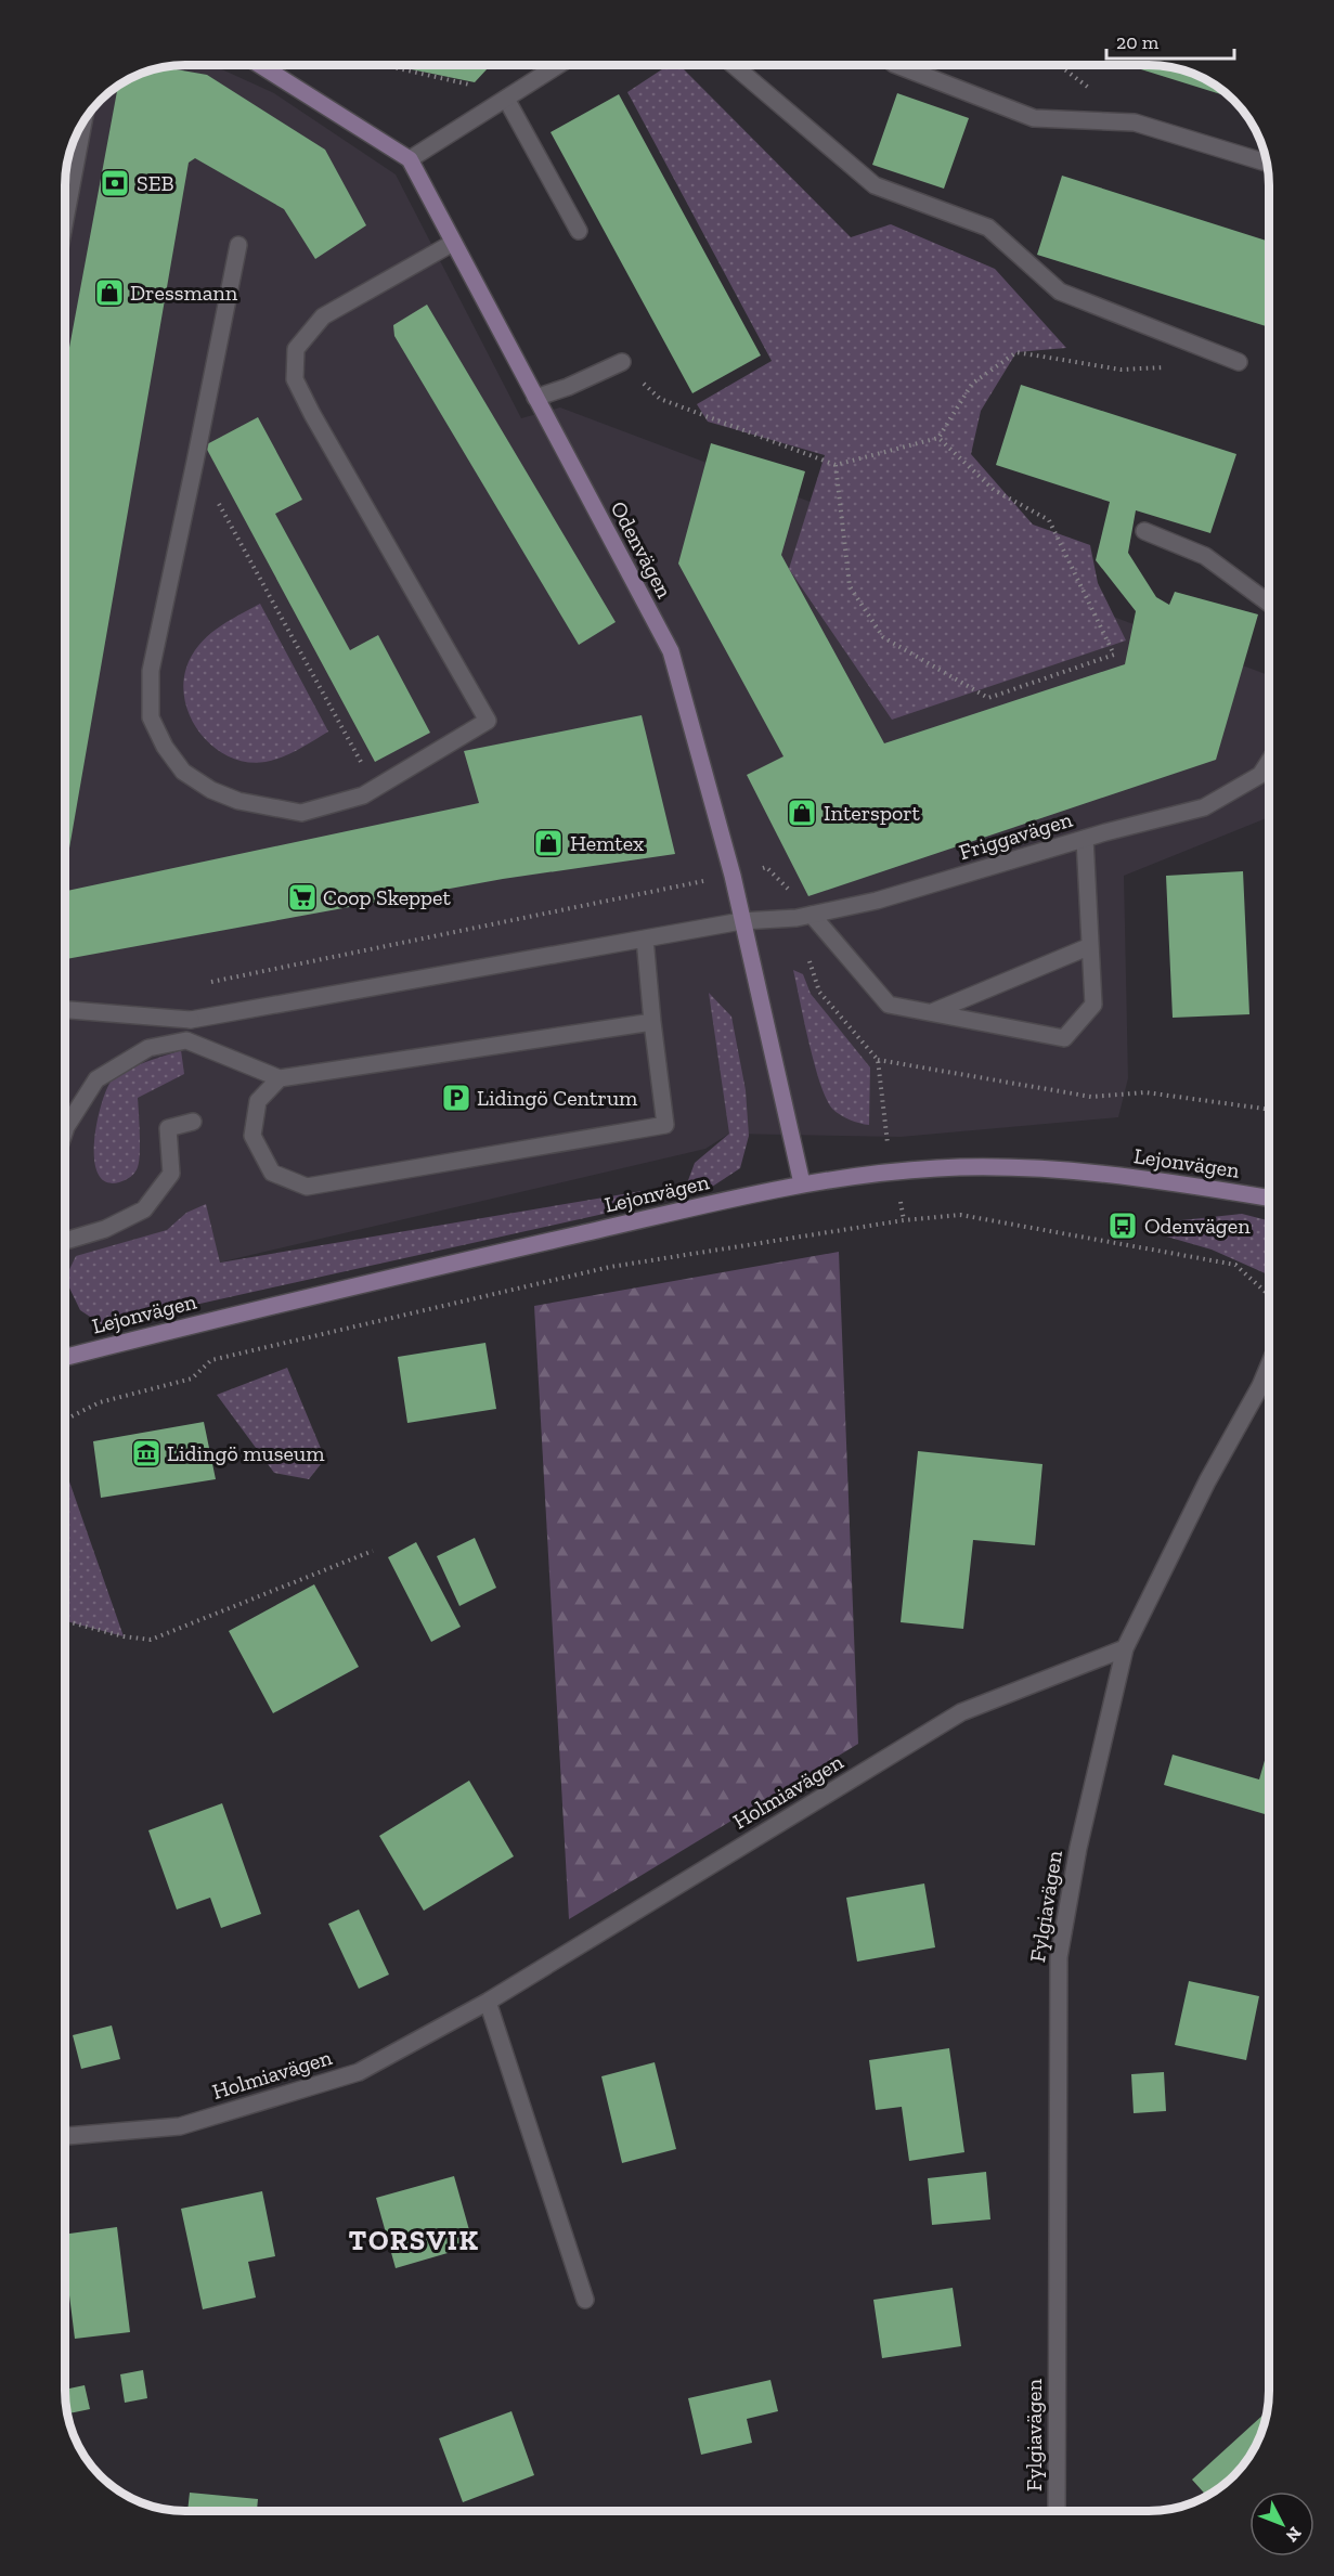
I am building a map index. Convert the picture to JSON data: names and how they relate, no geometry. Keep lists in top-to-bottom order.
{
  "streets": {
    "street": [
      "Odenvägen",
      "Friggavägen",
      "Lejonvägen",
      "Holmiavägen",
      "Fylgiavägen"
    ]
  },
  "crossings": [
    ["Odenvägen", "Friggavägen"],
    ["Odenvägen", "Lejonvägen"],
    ["Holmiavägen", "Fylgiavägen"]
  ],
  "districts": ["TORSVIK"],
  "places": {
    "bank": ["SEB"],
    "shop": ["Dressmann", "Intersport", "Hemtex"],
    "supermarket": ["Coop Skeppet"],
    "parking": ["Lidingö Centrum"],
    "bus stop": ["Odenvägen"],
    "museum": ["Lidingö museum"]
  },
  "scale_bar": "20 m",
  "north": "bottom right"
}
